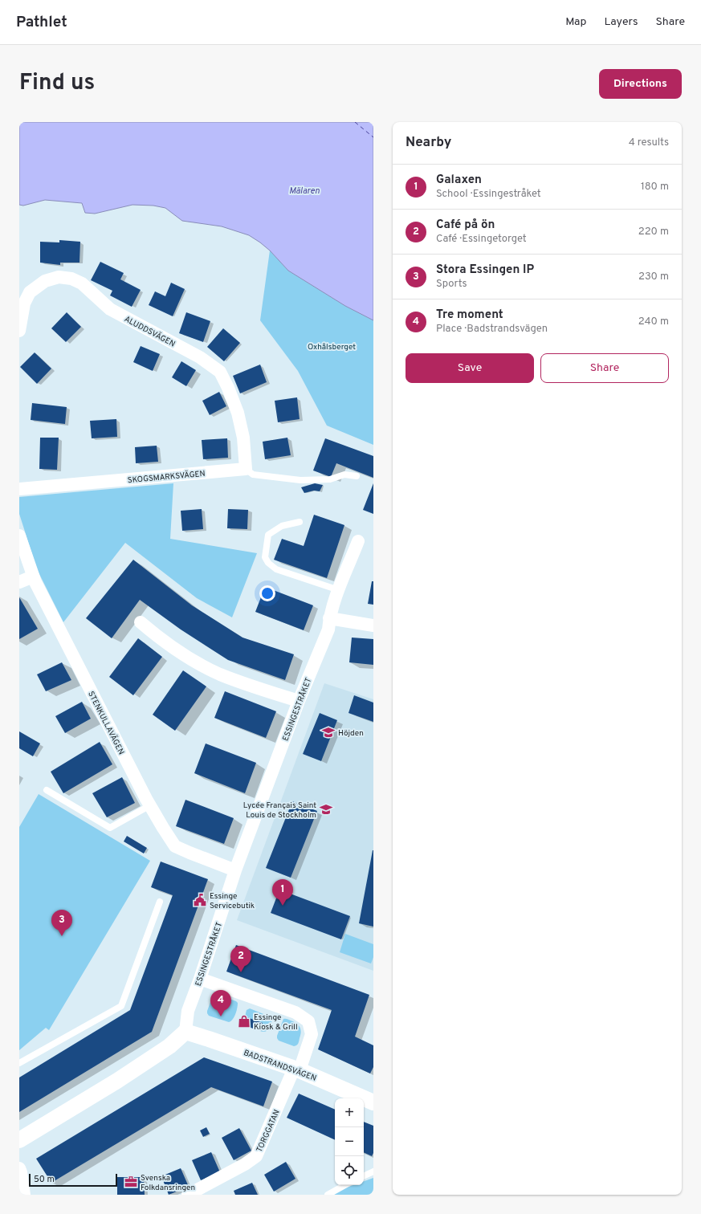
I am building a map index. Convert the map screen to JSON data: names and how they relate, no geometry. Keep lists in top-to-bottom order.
{
  "streets": {
    "street": [
      "ALUDDSVÄGEN",
      "SKOGSMARKSVÄGEN",
      "ESSINGESTRÅKET",
      "STENKULLAVÄGEN",
      "BADSTRANDSVÄGEN",
      "TORGGATAN"
    ]
  },
  "crossings": [
    ["ALUDDSVÄGEN", "SKOGSMARKSVÄGEN"],
    ["ESSINGESTRÅKET", "STENKULLAVÄGEN"],
    ["ESSINGESTRÅKET", "BADSTRANDSVÄGEN"],
    ["ESSINGESTRÅKET", "TORGGATAN"],
    ["BADSTRANDSVÄGEN", "TORGGATAN"]
  ],
  "water": ["Mälaren"],
  "parks": ["Oxhålsberget"],
  "places": {
    "school or university": ["Höjden", "Lycée Français Saint Louis de Stockholm"],
    "public building": ["Essinge Servicebutik"],
    "shop": ["Essinge Kiosk & Grill"],
    "office": ["Svenska Folkdansringen"]
  },
  "scale_bar": "50 m",
  "page": {
    "header": "Pathlet",
    "nav": ["Map", "Layers", "Share"],
    "title": "Find us",
    "buttons": [
      "Directions",
      ["Save", "Share"]
    ],
    "heading": ["Nearby", "4 results"],
    "list": [
      {
        "mark": "1",
        "name": "Galaxen",
        "note": "School · Essingestråket",
        "value": "180 m"
      },
      {
        "mark": "2",
        "name": "Café på ön",
        "note": "Café · Essingetorget",
        "value": "220 m"
      },
      {
        "mark": "3",
        "name": "Stora Essingen IP",
        "note": "Sports",
        "value": "230 m"
      },
      {
        "mark": "4",
        "name": "Tre moment",
        "note": "Place · Badstrandsvägen",
        "value": "240 m"
      }
    ],
    "pins": [
      "1",
      "3",
      "2",
      "4"
    ],
    "map_buttons": ["+", "−"],
    "scale": "50 m"
  }
}
